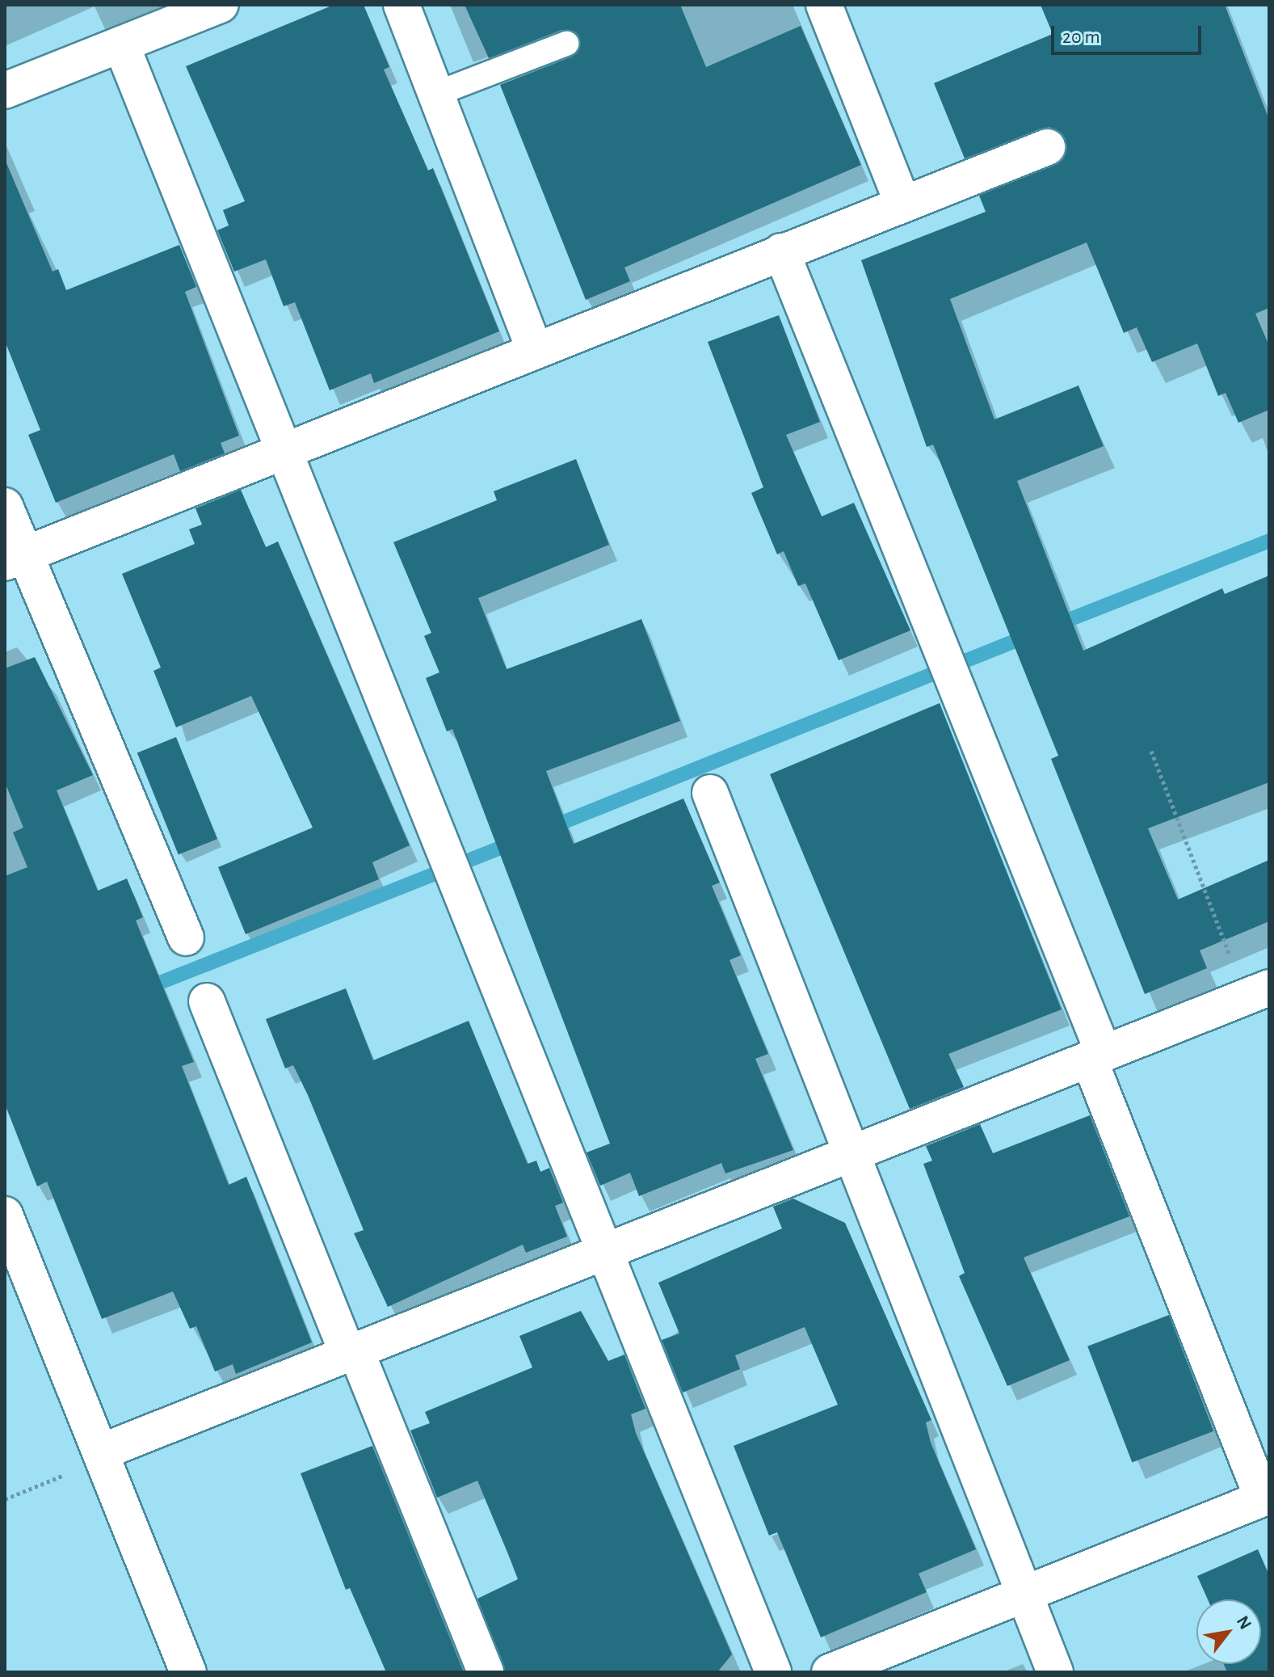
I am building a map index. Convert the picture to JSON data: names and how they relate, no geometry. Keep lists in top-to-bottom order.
{
  "scale_bar": "20 m",
  "north": "top right"
}
